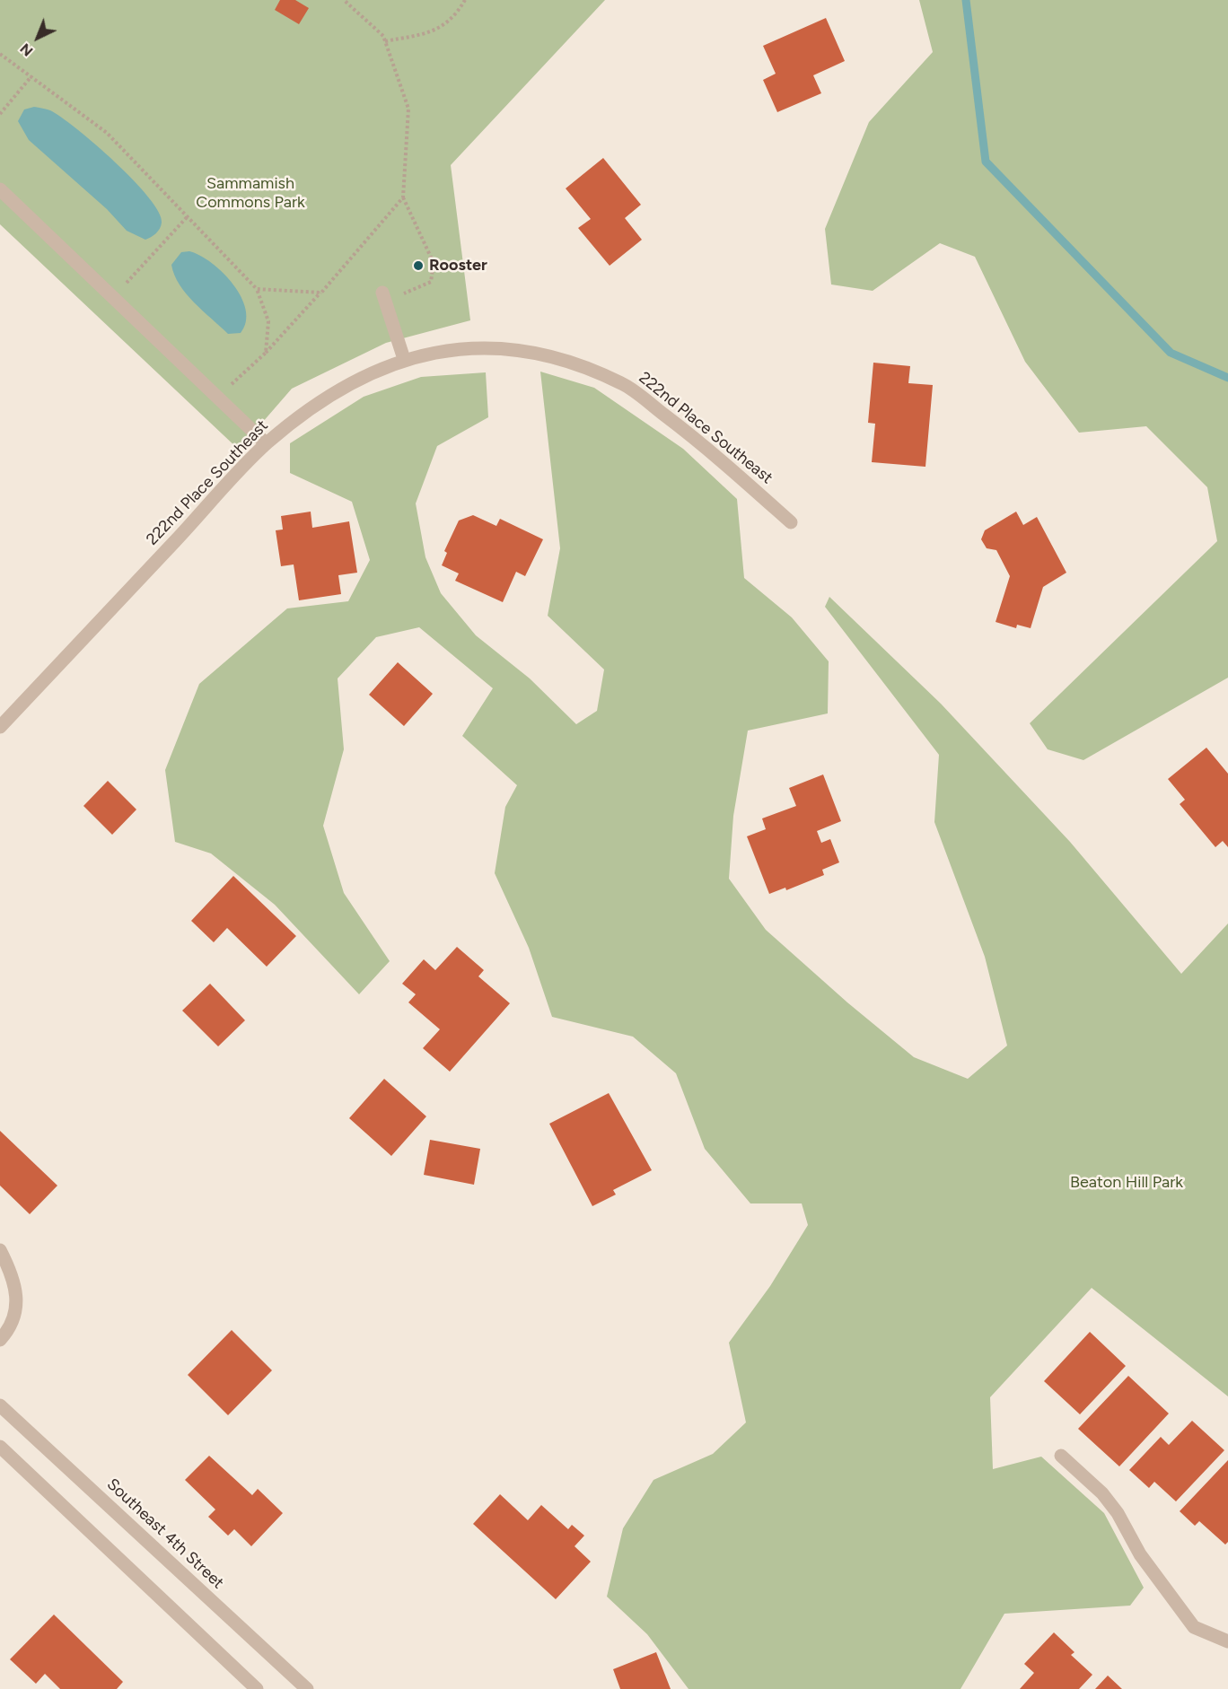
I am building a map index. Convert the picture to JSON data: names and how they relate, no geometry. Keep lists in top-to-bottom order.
{
  "streets": {
    "street": ["222nd Place Southeast", "Southeast 4th Street"]
  },
  "parks": ["Sammamish Commons Park", "Beaton Hill Park"],
  "places": ["Rooster"],
  "north": "bottom left"
}
